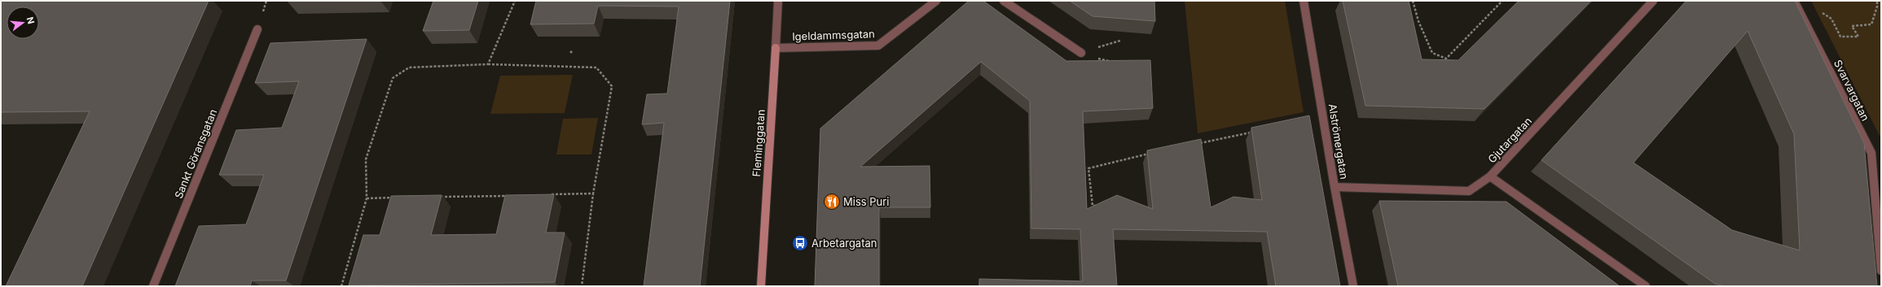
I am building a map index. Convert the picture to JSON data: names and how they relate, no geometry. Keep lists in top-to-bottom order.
{
  "streets": {
    "street": [
      "Igeldammsgatan",
      "Svarvargatan",
      "Gjutargatan",
      "Alströmergatan",
      "Fleminggatan",
      "Sankt Göransgatan"
    ]
  },
  "crossings": [
    ["Igeldammsgatan", "Fleminggatan"],
    ["Gjutargatan", "Alströmergatan"]
  ],
  "places": {
    "restaurant": ["Miss Puri"],
    "bus stop": ["Arbetargatan"]
  },
  "north": "right"
}
